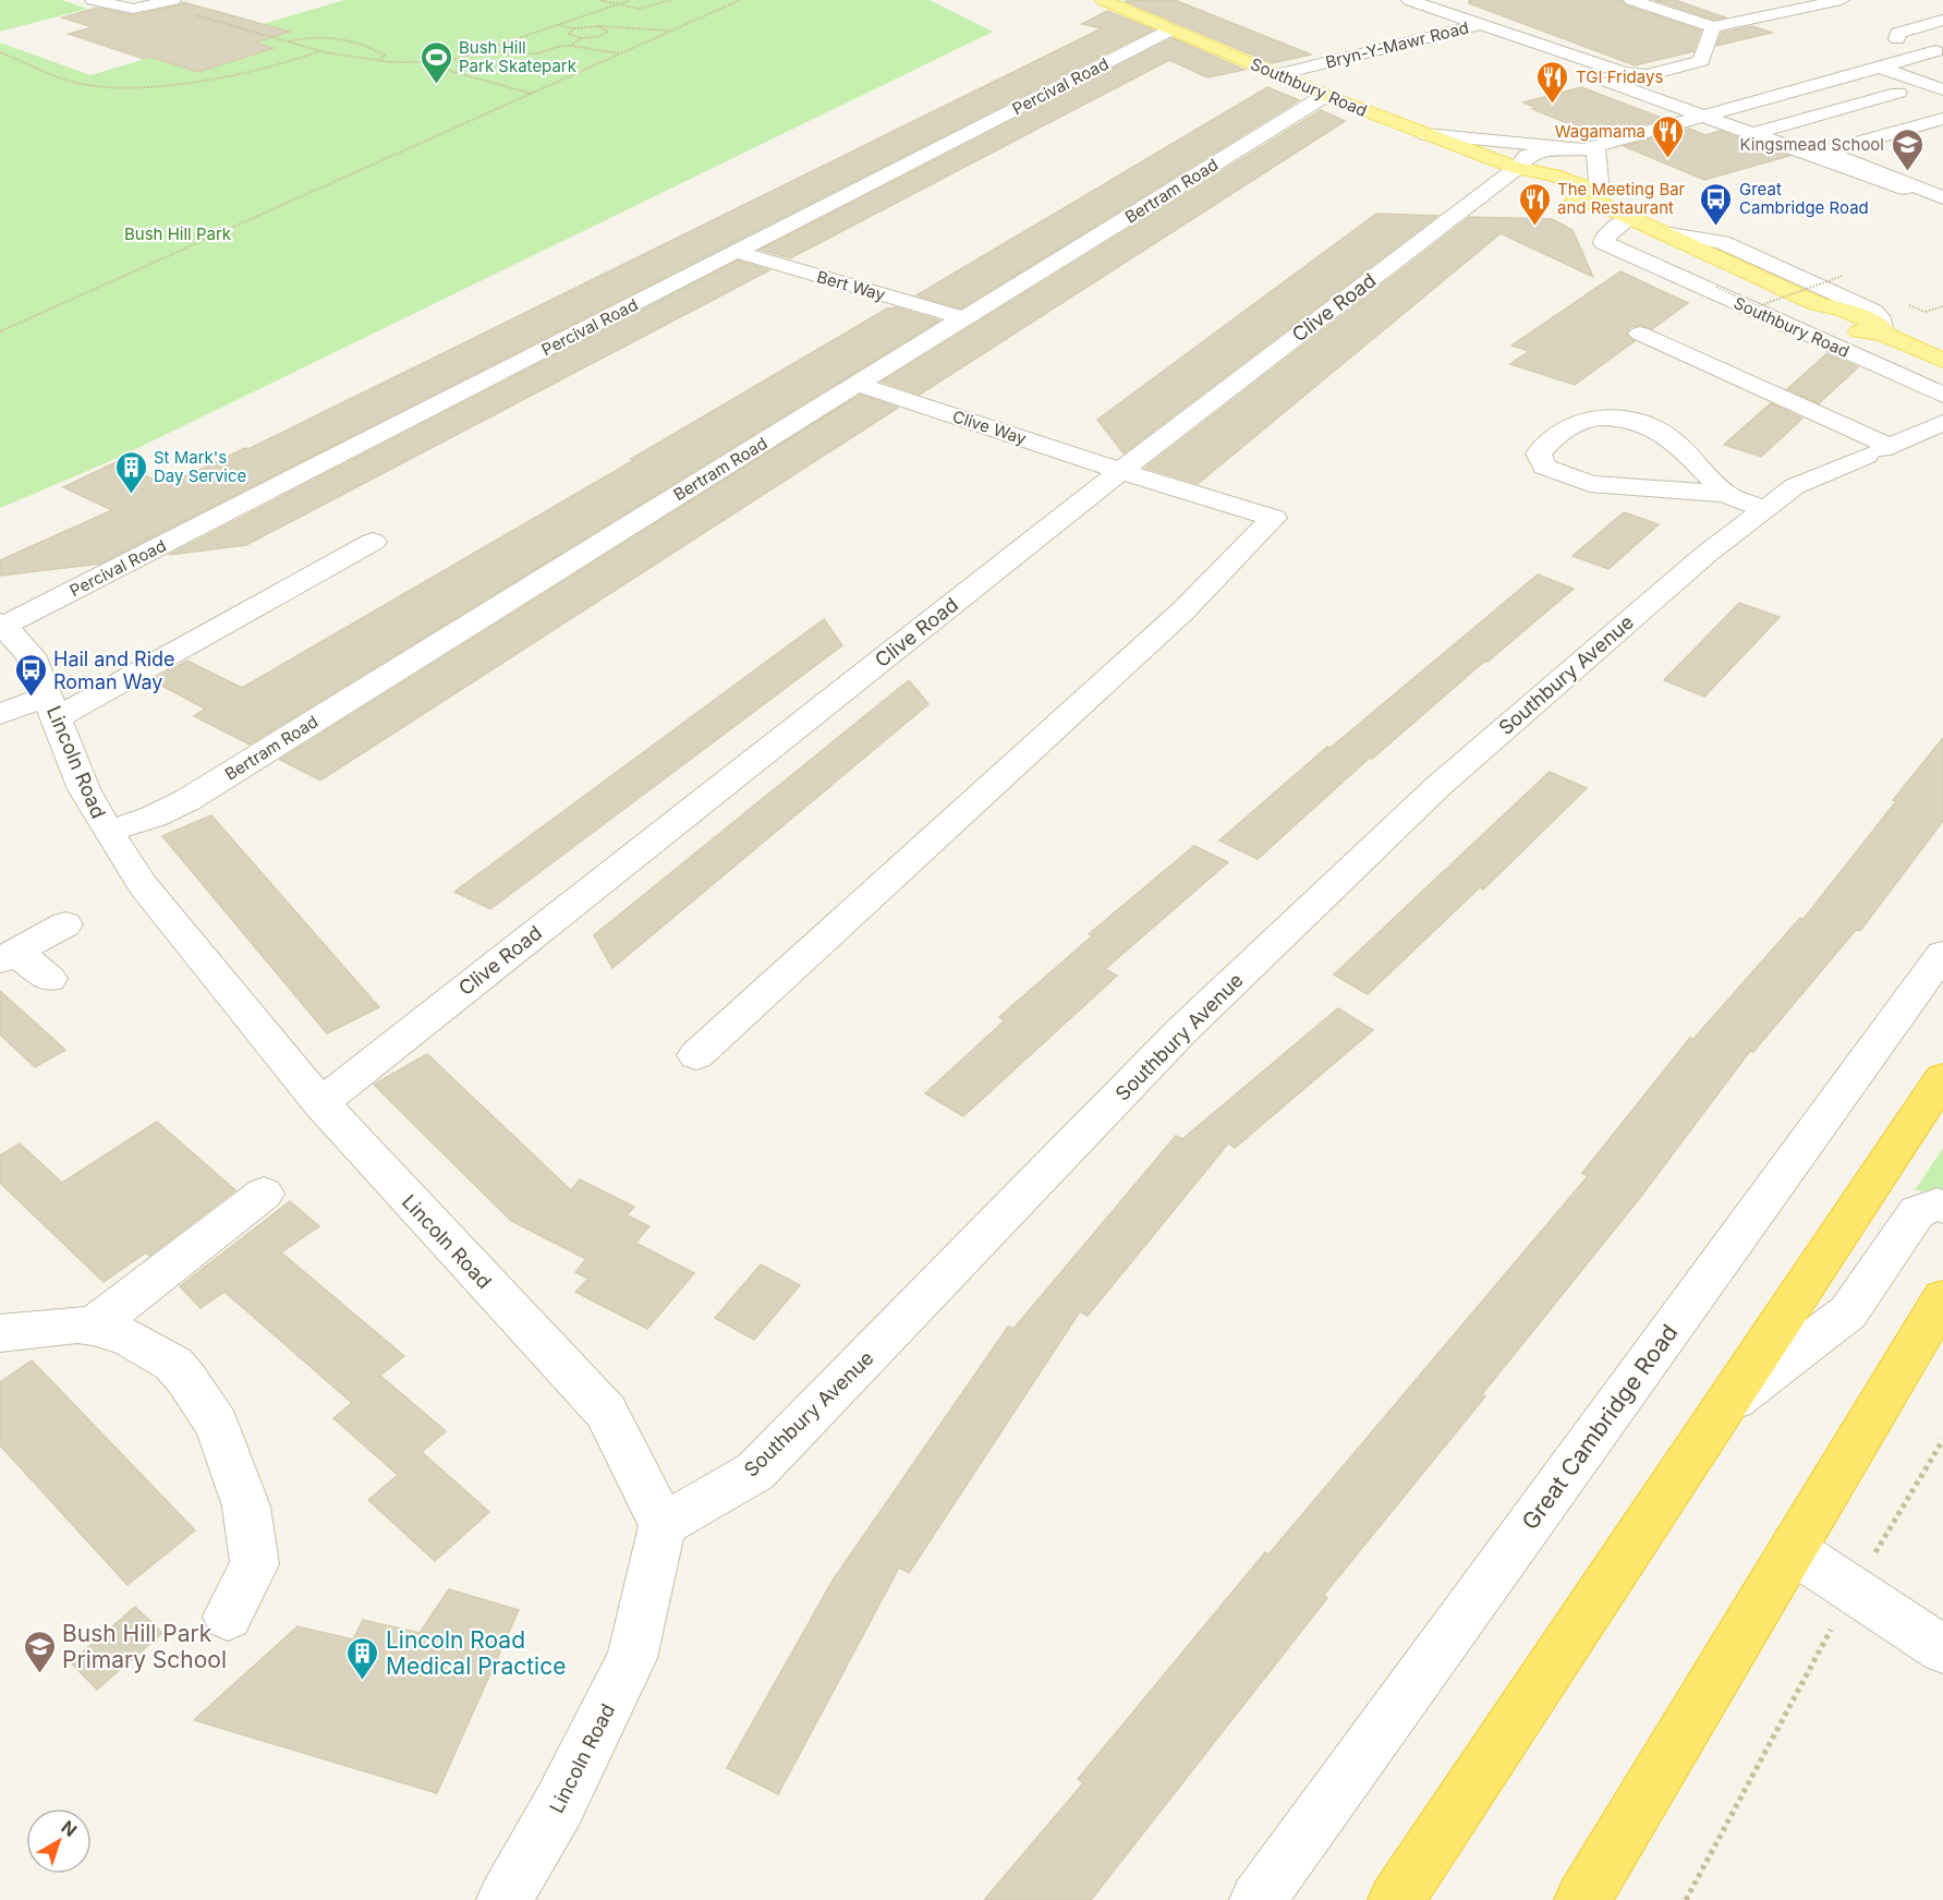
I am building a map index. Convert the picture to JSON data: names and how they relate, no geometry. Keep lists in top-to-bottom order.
{
  "streets": {
    "main road": ["Southbury Road"],
    "street": [
      "Bryn-Y-Mawr Road",
      "Percival Road",
      "Bertram Road",
      "Bert Way",
      "Clive Road",
      "Clive Way",
      "Southbury Avenue",
      "Lincoln Road",
      "Great Cambridge Road"
    ]
  },
  "crossings": [
    ["Bryn-Y-Mawr Road", "Southbury Road"],
    ["Percival Road", "Southbury Road"],
    ["Percival Road", "Bert Way"],
    ["Percival Road", "Lincoln Road"],
    ["Southbury Road", "Bertram Road"],
    ["Southbury Road", "Clive Road"],
    ["Bertram Road", "Bert Way"],
    ["Bertram Road", "Clive Way"],
    ["Bertram Road", "Lincoln Road"],
    ["Clive Road", "Clive Way"],
    ["Clive Road", "Lincoln Road"],
    ["Southbury Avenue", "Lincoln Road"]
  ],
  "parks": ["Bush Hill Park"],
  "places": {
    "sports": ["Bush Hill Park Skatepark"],
    "restaurant": ["TGI Fridays", "Wagamama", "The Meeting Bar and Restaurant"],
    "school or university": ["Kingsmead School", "Bush Hill Park Primary School"],
    "bus stop": ["Great Cambridge Road", "Hail and Ride Roman Way"],
    "building": ["St Mark's Day Service", "Lincoln Road Medical Practice"]
  },
  "north": "top right"
}
